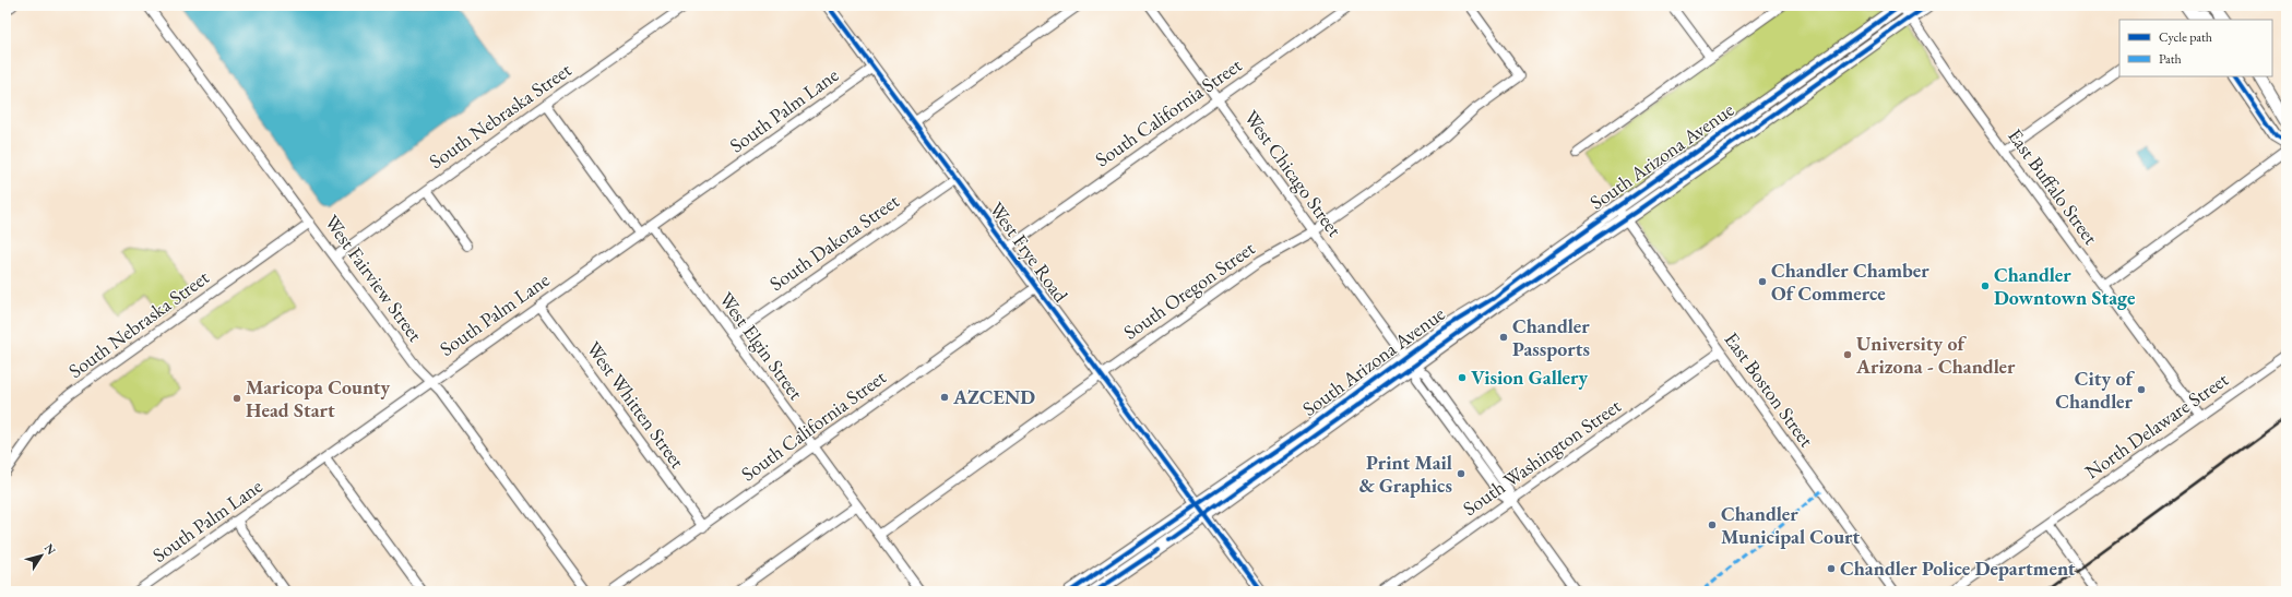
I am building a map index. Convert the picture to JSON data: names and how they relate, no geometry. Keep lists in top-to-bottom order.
{
  "streets": {
    "main road": ["South Arizona Avenue"],
    "street": [
      "South Palm Lane",
      "South California Street",
      "South Nebraska Street",
      "West Chicago Street",
      "East Buffalo Street",
      "South Dakota Street",
      "West Frye Road",
      "West Fairview Street",
      "South Oregon Street",
      "West Elgin Street",
      "East Boston Street",
      "West Whitten Street",
      "North Delaware Street",
      "South Washington Street"
    ]
  },
  "crossings": [
    ["South Palm Lane", "West Frye Road"],
    ["South Palm Lane", "West Fairview Street"],
    ["South Palm Lane", "West Elgin Street"],
    ["South Palm Lane", "West Whitten Street"],
    ["South California Street", "West Chicago Street"],
    ["South California Street", "West Frye Road"],
    ["South California Street", "West Elgin Street"],
    ["South California Street", "West Whitten Street"],
    ["South Nebraska Street", "West Fairview Street"],
    ["South Arizona Avenue", "West Chicago Street"],
    ["South Arizona Avenue", "East Buffalo Street"],
    ["South Arizona Avenue", "West Frye Road"],
    ["South Arizona Avenue", "East Boston Street"],
    ["West Chicago Street", "South Oregon Street"],
    ["West Chicago Street", "South Washington Street"],
    ["East Buffalo Street", "North Delaware Street"],
    ["South Dakota Street", "West Frye Road"],
    ["South Dakota Street", "West Elgin Street"],
    ["West Frye Road", "South Oregon Street"],
    ["South Oregon Street", "West Elgin Street"],
    ["East Boston Street", "South Washington Street"]
  ],
  "places": [
    "Chandler Chamber Of Commerce",
    "Chandler Downtown Stage",
    "Chandler Passports",
    "University of Arizona - Chandler",
    "Vision Gallery",
    "City of Chandler",
    "AZCEND",
    "Maricopa County Head Start",
    "Print Mail & Graphics",
    "Chandler Municipal Court",
    "Chandler Police Department"
  ],
  "legend": ["Cycle path", "Path"],
  "north": "top right"
}
